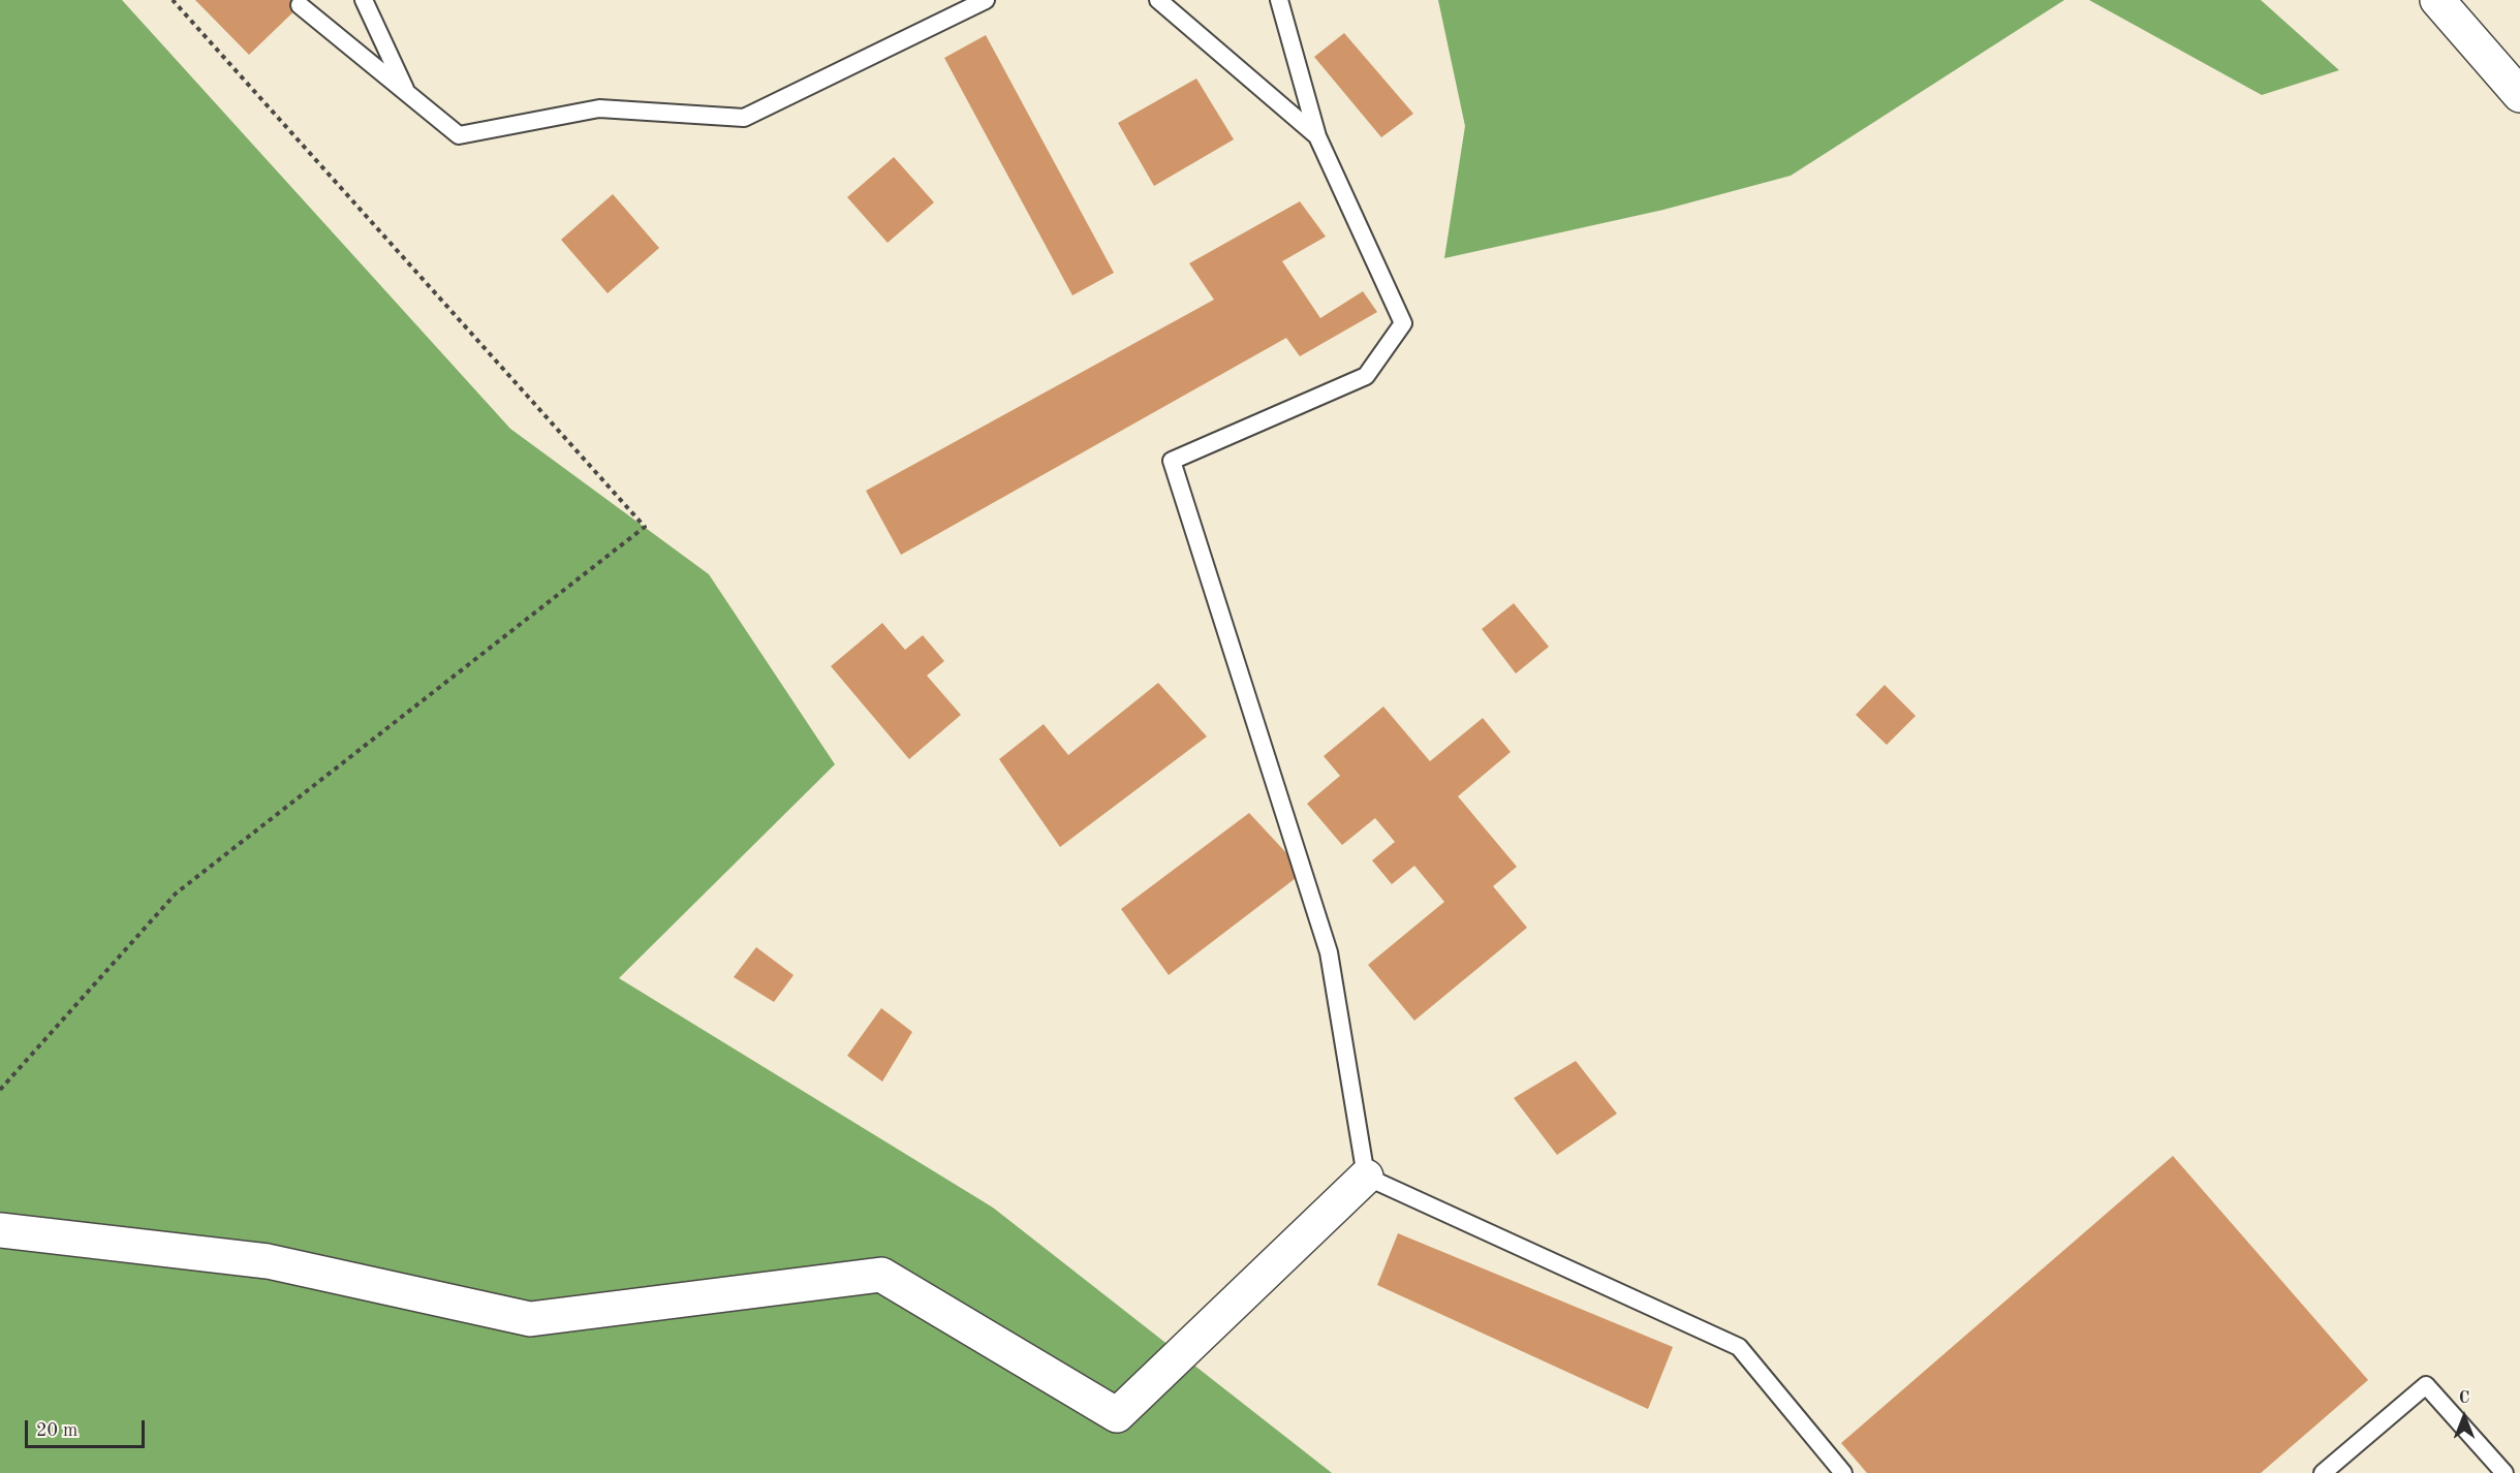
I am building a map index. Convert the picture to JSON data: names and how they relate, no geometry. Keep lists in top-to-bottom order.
{
  "scale_bar": "20 m",
  "north": "top"
}
